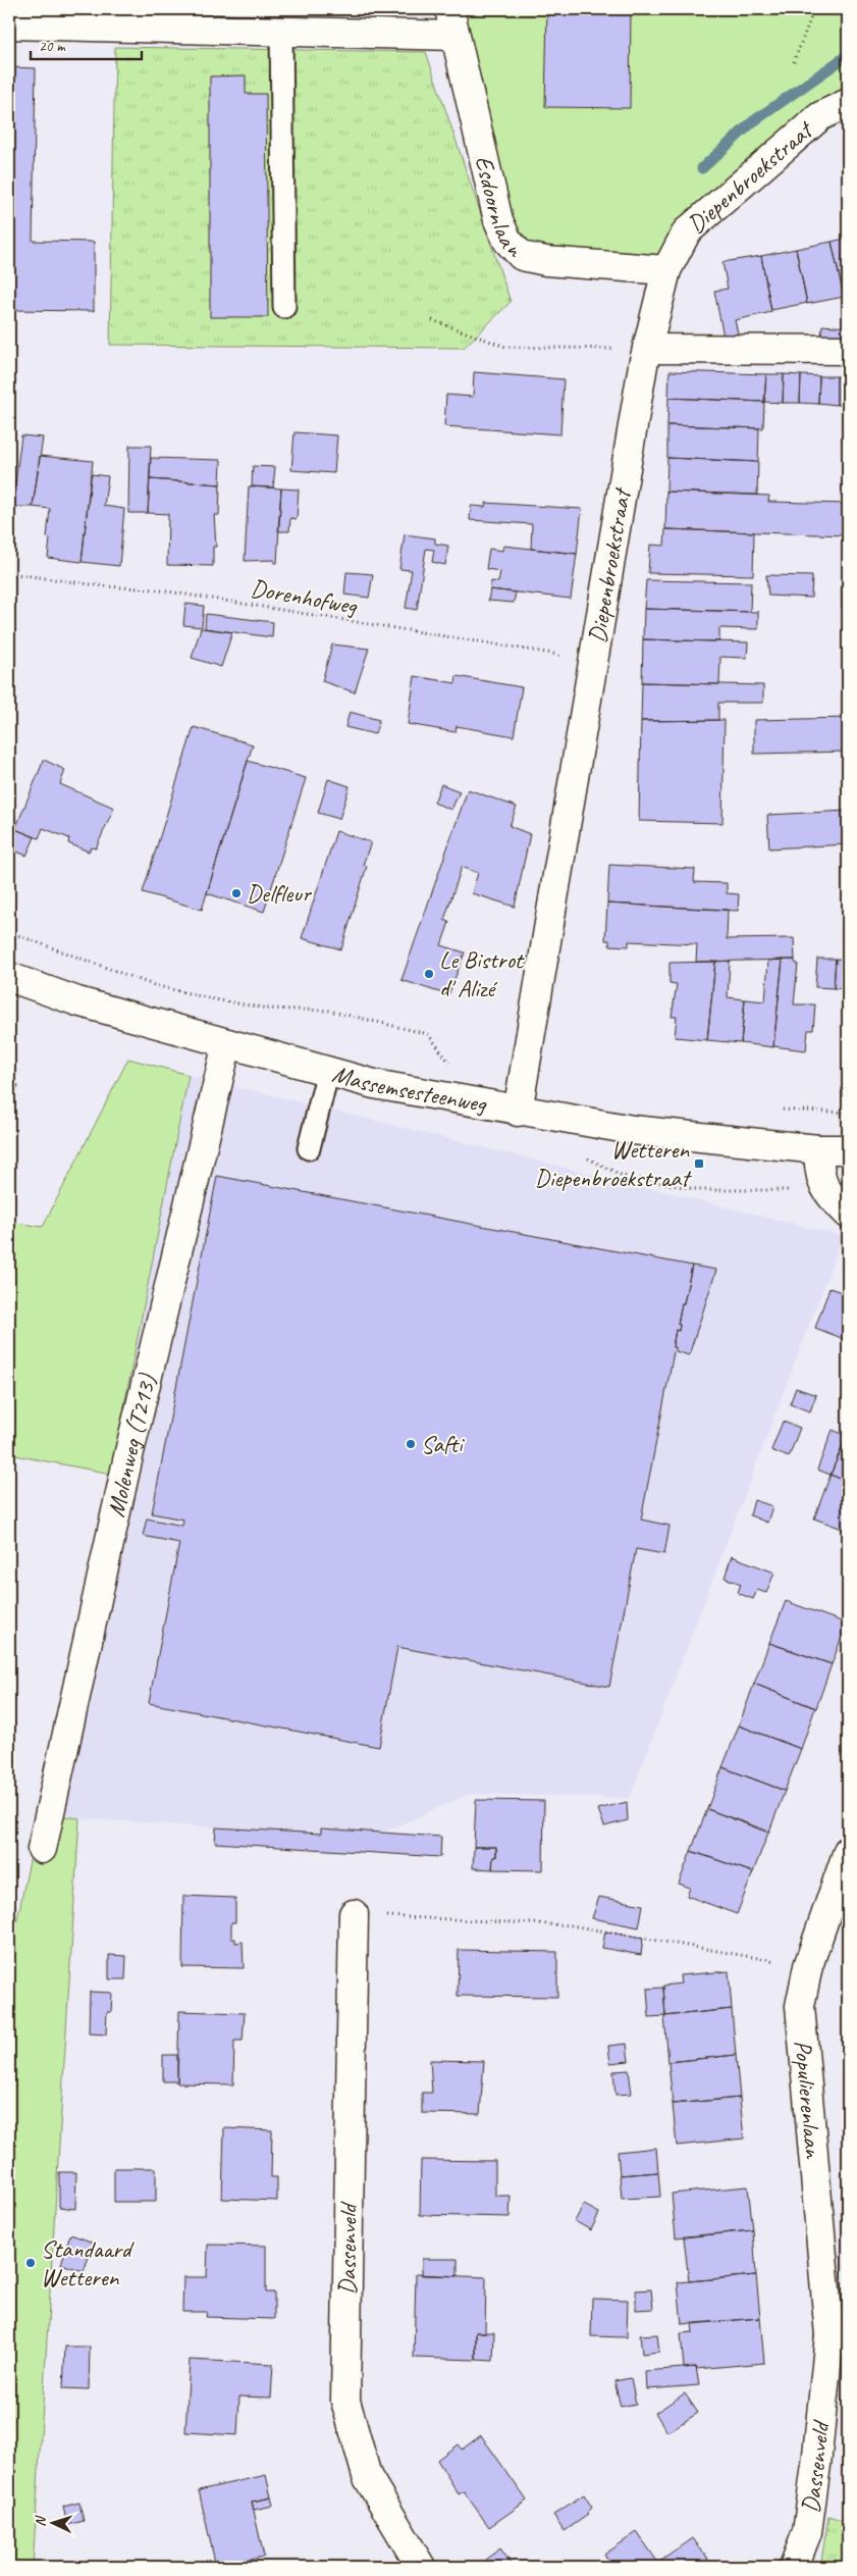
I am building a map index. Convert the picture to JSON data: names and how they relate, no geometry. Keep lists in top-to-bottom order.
{
  "streets": {
    "street": [
      "Diepenbroekstraat",
      "Esdoornlaan",
      "Massemsesteenweg",
      "Molenweg (T213)",
      "Populierenlaan",
      "Dassenveld"
    ],
    "path": ["Dorenhofweg"]
  },
  "crossings": [
    ["Diepenbroekstraat", "Esdoornlaan"],
    ["Diepenbroekstraat", "Dorenhofweg"],
    ["Diepenbroekstraat", "Massemsesteenweg"],
    ["Massemsesteenweg", "Molenweg (T213)"],
    ["Populierenlaan", "Dassenveld"]
  ],
  "places": {
    "other": [
      "Delfleur",
      "Le Bistrot d' Alizé",
      "Safti",
      "Standaard Wetteren"
    ],
    "transit": ["Wetteren Diepenbroekstraat"]
  },
  "scale_bar": "20 m",
  "north": "left"
}
